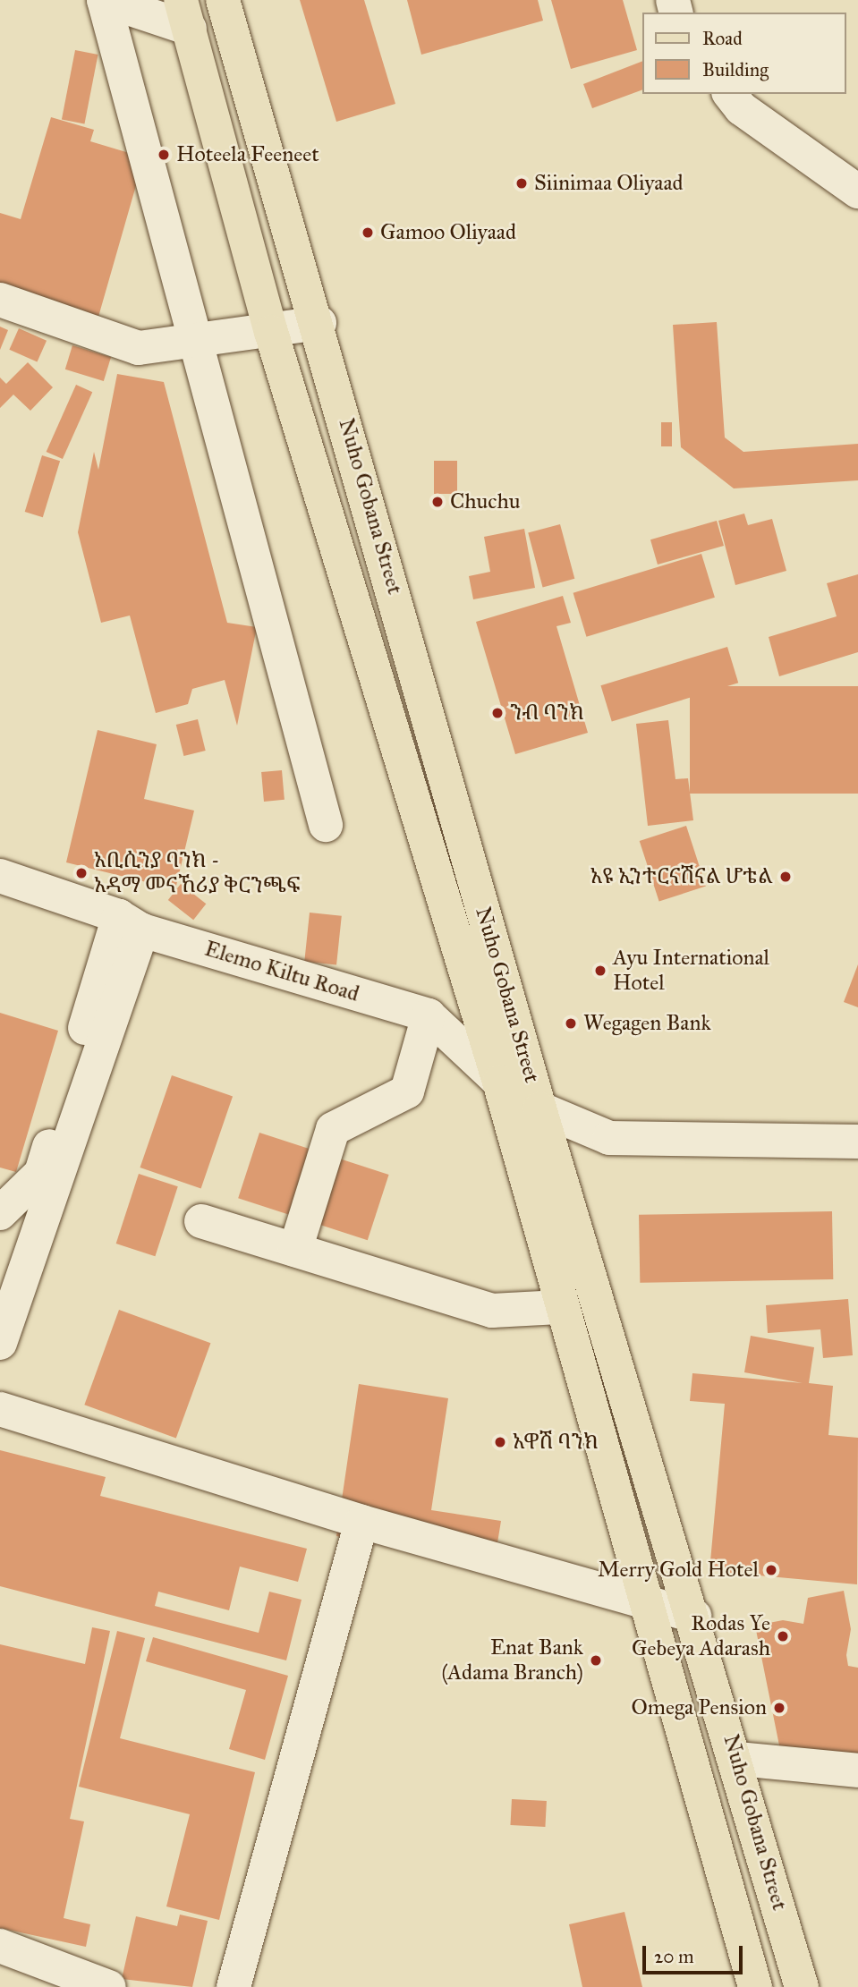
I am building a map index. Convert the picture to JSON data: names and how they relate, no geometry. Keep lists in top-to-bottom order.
{
  "streets": {
    "main road": ["Nuho Gobana Street"],
    "street": ["Elemo Kiltu Road"]
  },
  "crossings": [
    ["Nuho Gobana Street", "Elemo Kiltu Road"]
  ],
  "places": [
    "Hoteela Feeneet",
    "Siinimaa Oliyaad",
    "Gamoo Oliyaad",
    "Chuchu",
    "ንብ ባንክ",
    "አቢሲንያ ባንክ - አዳማ መናኸሪያ ቅርንጫፍ",
    "አዩ ኢንተርናሽናል ሆቴል",
    "Ayu International Hotel",
    "Wegagen Bank",
    "አዋሽ ባንክ",
    "Merry Gold Hotel",
    "Rodas Ye Gebeya Adarash",
    "Enat Bank (Adama Branch)",
    "Omega Pension"
  ],
  "legend": ["Road", "Building"],
  "scale_bar": "20 m"
}
